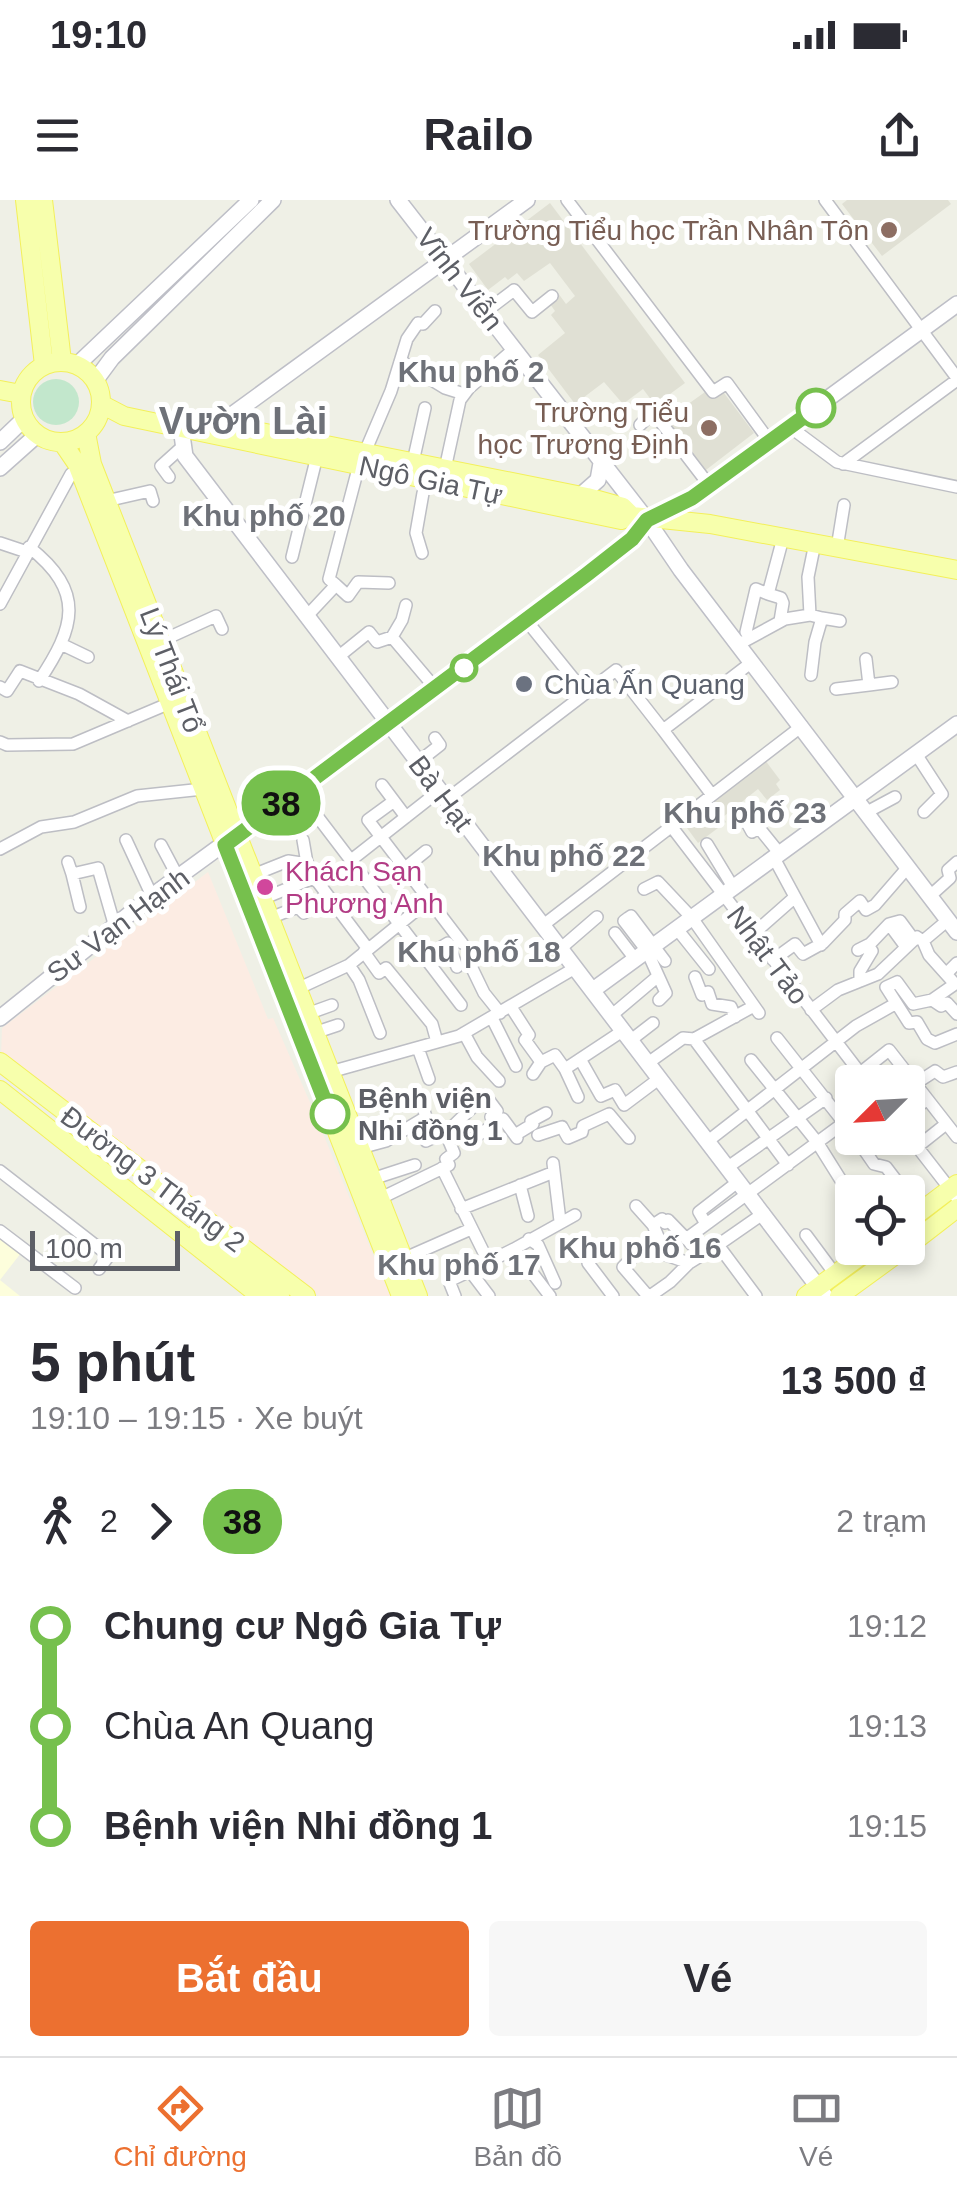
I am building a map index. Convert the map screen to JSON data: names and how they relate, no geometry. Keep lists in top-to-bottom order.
{
  "streets": {
    "main road": ["Ngô Gia Tự", "Lý Thái Tổ", "Đường 3 Tháng 2"],
    "street": [
      "Vĩnh Viễn",
      "Bà Hạt",
      "Sư Vạn Hạnh",
      "Nhật Tảo"
    ]
  },
  "crossings": [
    ["Vĩnh Viễn", "Ngô Gia Tự"],
    ["Vĩnh Viễn", "Sư Vạn Hạnh"],
    ["Ngô Gia Tự", "Lý Thái Tổ"],
    ["Ngô Gia Tự", "Sư Vạn Hạnh"],
    ["Lý Thái Tổ", "Sư Vạn Hạnh"],
    ["Bà Hạt", "Sư Vạn Hạnh"]
  ],
  "districts": [
    "Khu phố 2",
    "Vườn Lài",
    "Khu phố 20",
    "Khu phố 23",
    "Khu phố 22",
    "Khu phố 18",
    "Khu phố 16",
    "Khu phố 17"
  ],
  "places": [
    "Trường Tiểu học Trần Nhân Tôn",
    "Trường Tiểu học Trương Định",
    "Chùa Ấn Quang",
    "Khách Sạn Phương Anh",
    "Bệnh viện Nhi đồng 1"
  ],
  "lines": ["bus line 38"],
  "scale_bar": "100 m",
  "north": "bottom left",
  "page": {
    "status": "19:10",
    "header": "Railo",
    "on_map": "38",
    "scale": "100 m",
    "heading": ["5 phút", "19:10 – 19:15 · Xe buýt", "13 500 ₫"],
    "legs": ["2", "38", "2 trạm"],
    "list": [
      {
        "name": "Chung cư Ngô Gia Tự",
        "value": "19:12"
      },
      {
        "name": "Chùa An Quang",
        "value": "19:13"
      },
      {
        "name": "Bệnh viện Nhi đồng 1",
        "value": "19:15"
      }
    ],
    "buttons": ["Bắt đầu", "Vé"],
    "tabs": ["Chỉ đường", "Bản đồ", "Vé"]
  }
}
